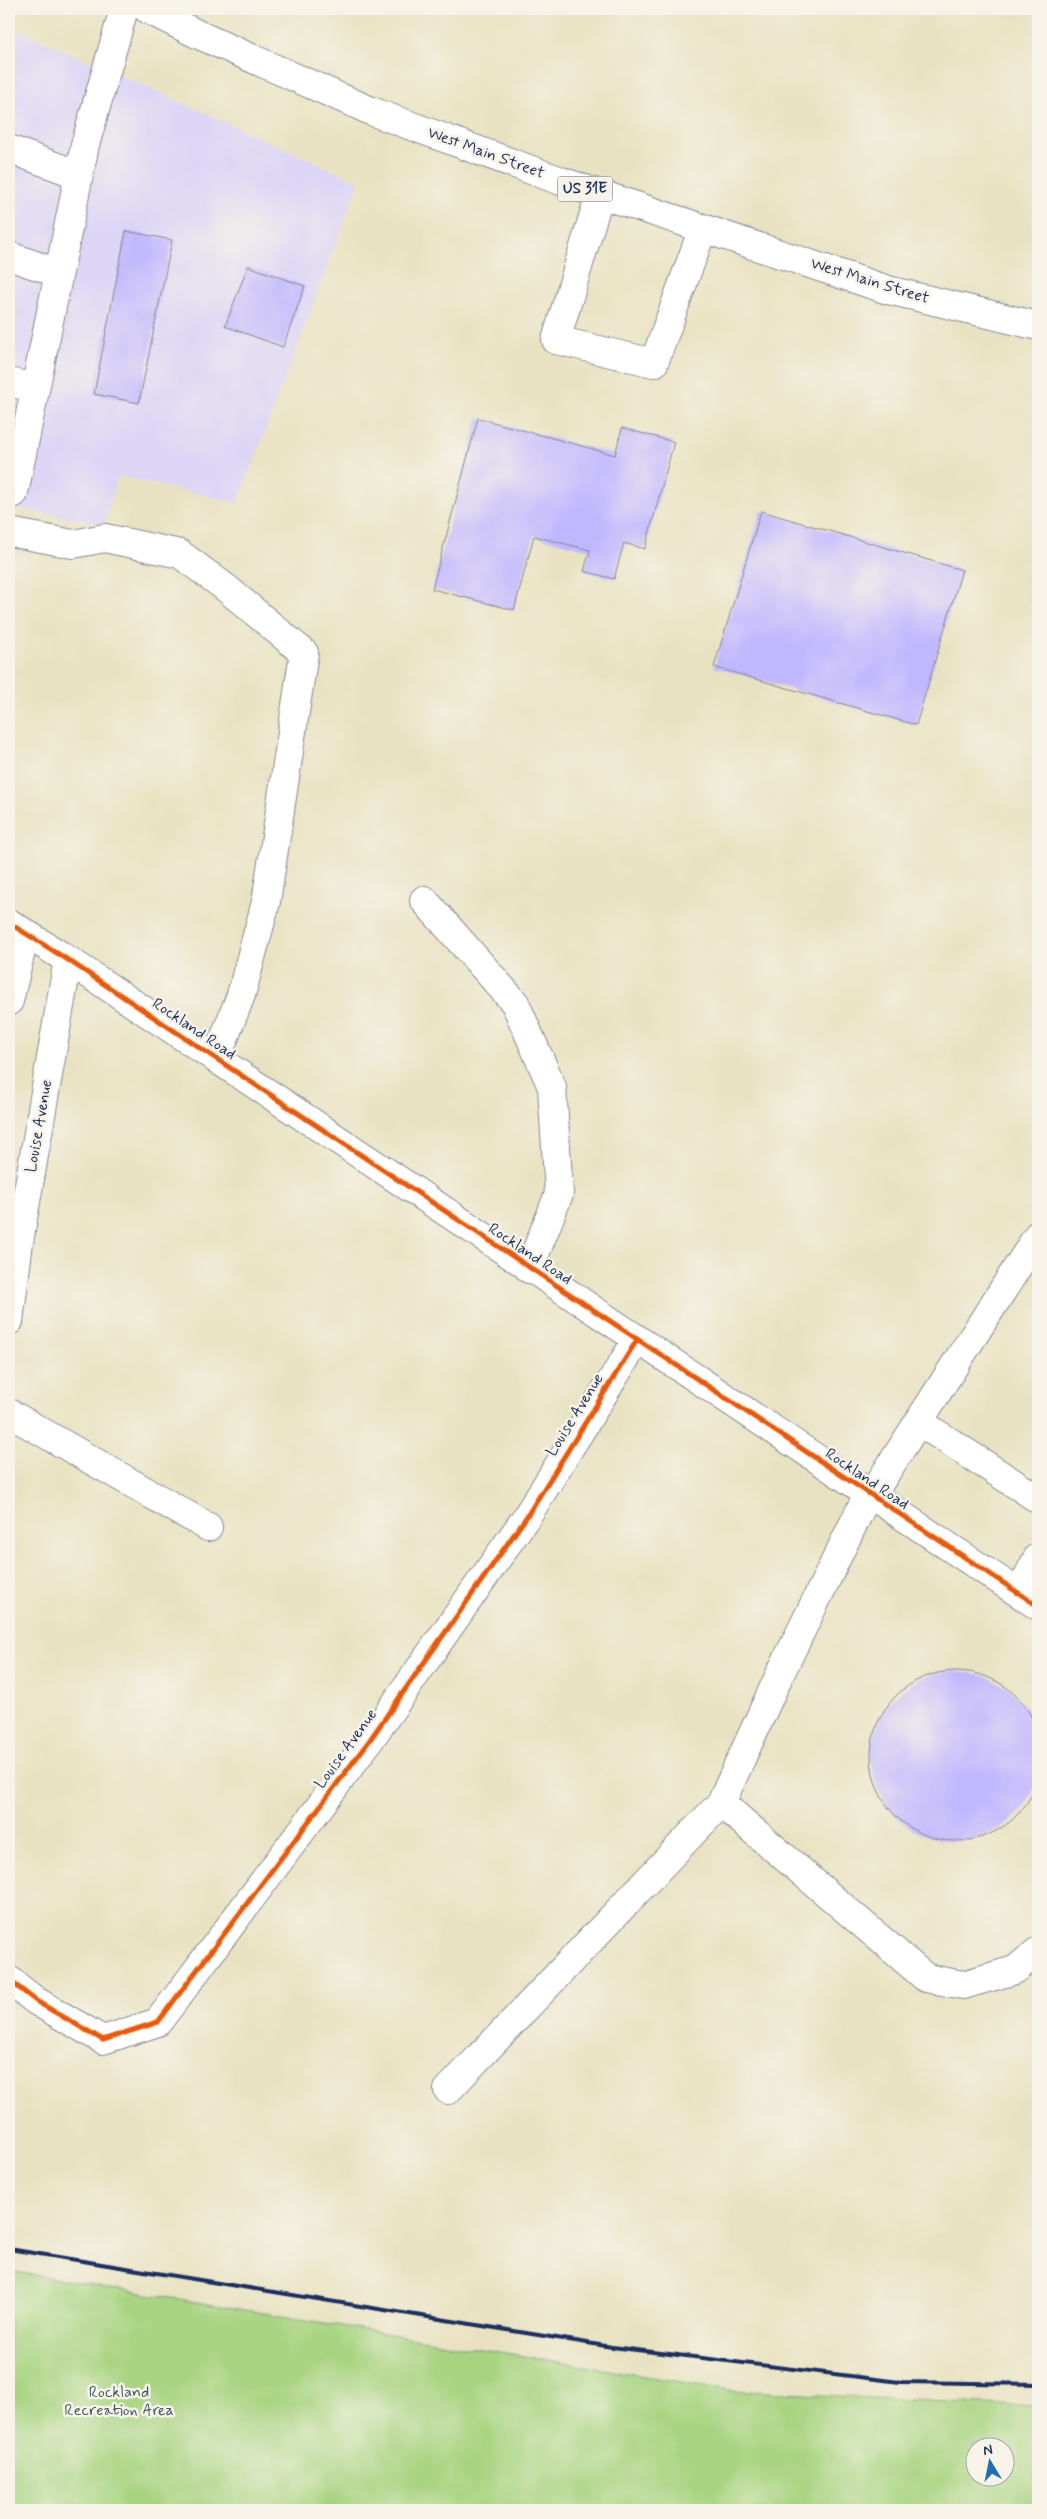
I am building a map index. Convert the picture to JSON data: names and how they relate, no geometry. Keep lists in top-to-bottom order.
{
  "streets": {
    "street": [
      "West Main Street",
      "US 31E",
      "Rockland Road",
      "Louise Avenue"
    ]
  },
  "crossings": [
    ["Rockland Road", "Louise Avenue"]
  ],
  "parks": ["Rockland Recreation Area"],
  "north": "top"
}
